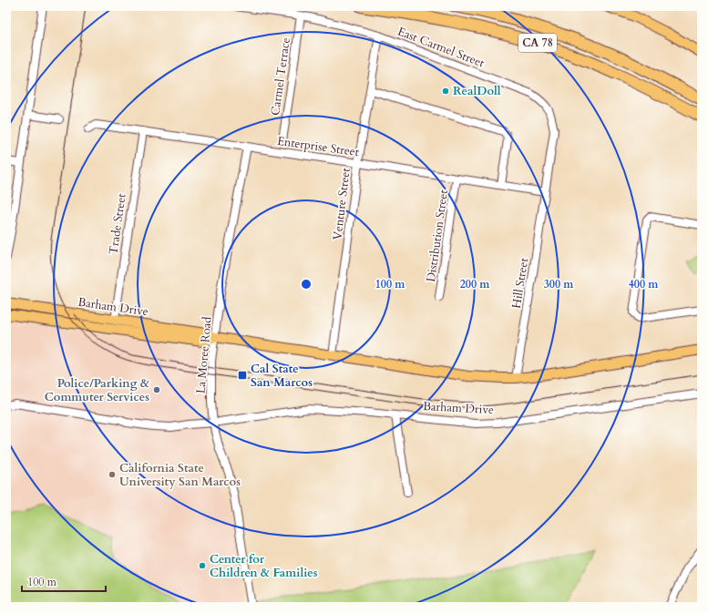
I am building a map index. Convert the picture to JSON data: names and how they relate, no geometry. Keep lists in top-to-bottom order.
{
  "streets": {
    "highway": ["CA 78"],
    "main road": ["Barham Drive"],
    "street": [
      "East Carmel Street",
      "Carmel Terrace",
      "Enterprise Street",
      "Venture Street",
      "Trade Street",
      "Distribution Street",
      "Hill Street",
      "La Moree Road"
    ]
  },
  "crossings": [
    ["East Carmel Street", "Carmel Terrace"],
    ["East Carmel Street", "Enterprise Street"],
    ["East Carmel Street", "Venture Street"],
    ["East Carmel Street", "Hill Street"],
    ["Enterprise Street", "Venture Street"],
    ["Enterprise Street", "Trade Street"],
    ["Enterprise Street", "Distribution Street"],
    ["Enterprise Street", "Hill Street"],
    ["Enterprise Street", "La Moree Road"],
    ["Venture Street", "Barham Drive"],
    ["Trade Street", "Barham Drive"],
    ["Barham Drive", "La Moree Road"]
  ],
  "places": {
    "other": [
      "RealDoll",
      "Police/Parking & Commuter Services",
      "California State University San Marcos",
      "Center for Children & Families"
    ],
    "transit": ["Cal State San Marcos"]
  },
  "scale_bar": "100 m",
  "rings": [
    "100 m",
    "200 m",
    "300 m",
    "400 m"
  ]
}
